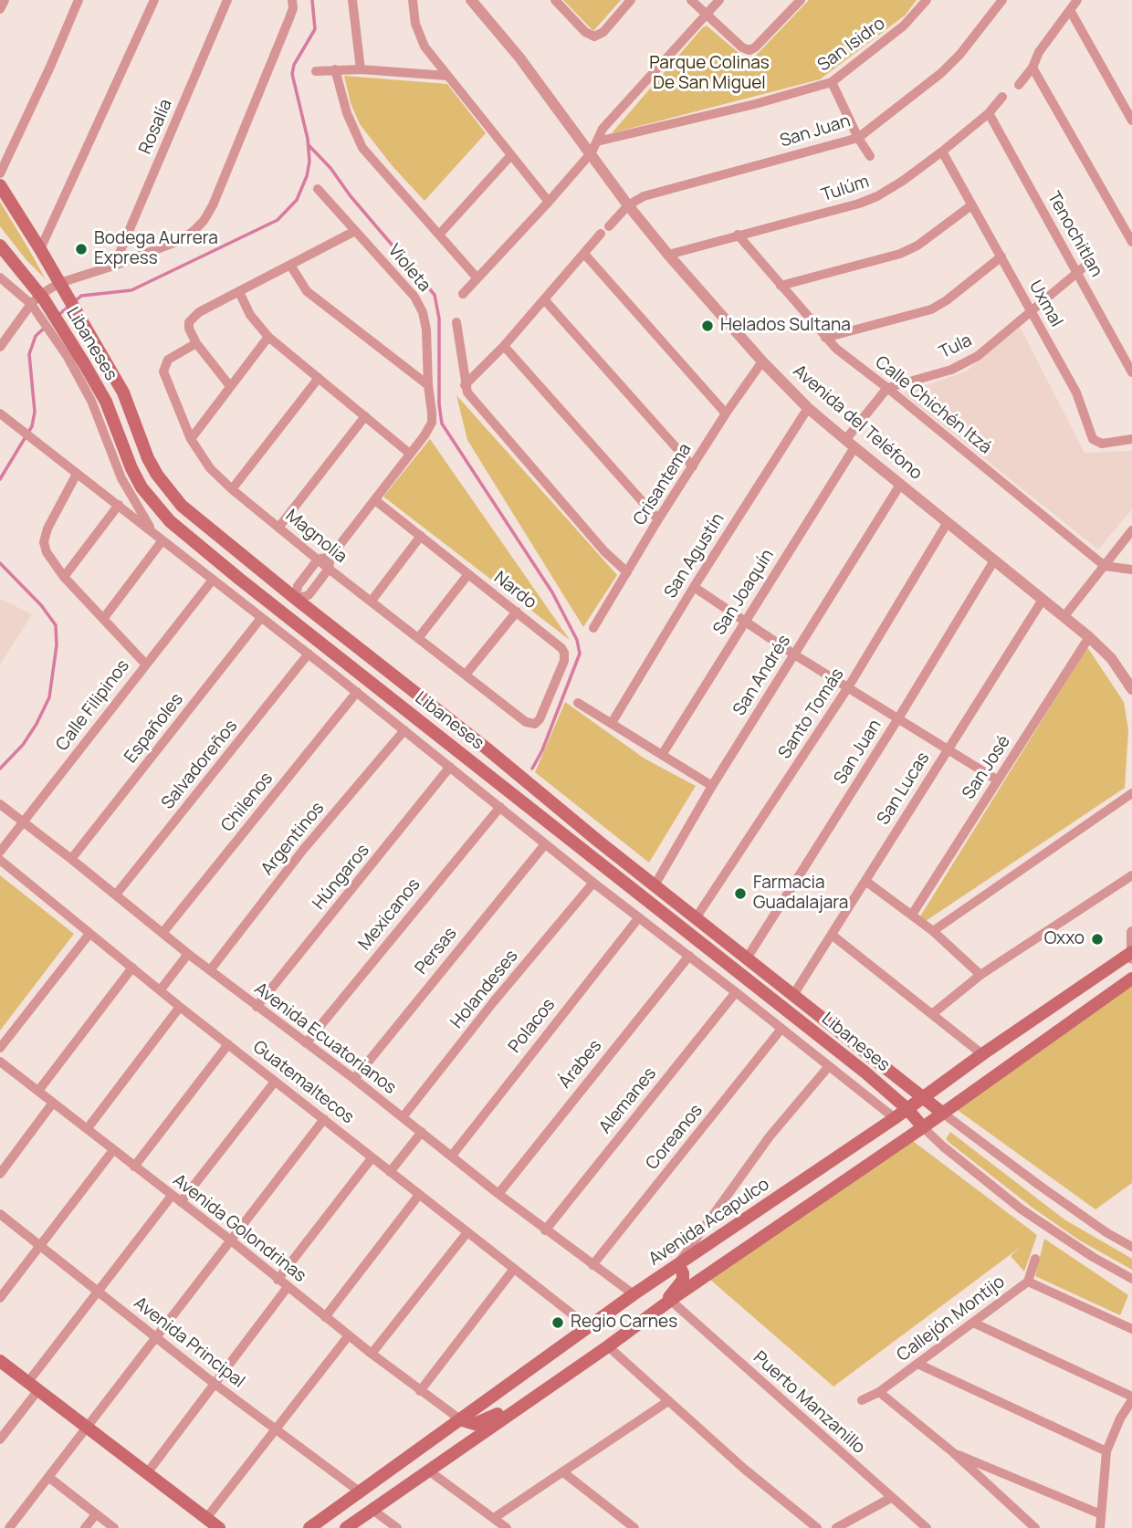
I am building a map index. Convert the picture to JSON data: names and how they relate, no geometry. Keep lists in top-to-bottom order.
{
  "streets": {
    "main road": ["Libaneses", "Avenida Acapulco"],
    "street": [
      "San Isidro",
      "Rosalía",
      "San Juan",
      "Tulúm",
      "Tenochitlan",
      "Violeta",
      "Uxmal",
      "Tula",
      "Calle Chichén Itzá",
      "Avenida del Teléfono",
      "Crisantema",
      "Magnolia",
      "San Agustín",
      "Nardo",
      "San Joaquín",
      "San Andrés",
      "Calle Filipinos",
      "Santo Tomás",
      "Españoles",
      "Salvadoreños",
      "San José",
      "San Lucas",
      "Chilenos",
      "Argentinos",
      "Húngaros",
      "Mexicanos",
      "Persas",
      "Holandeses",
      "Polacos",
      "Avenida Ecuatorianos",
      "Árabes",
      "Guatemaltecos",
      "Alemanes",
      "Coreanos",
      "Avenida Golondrinas",
      "Callejón Montijo",
      "Avenida Principal",
      "Puerto Manzanillo"
    ]
  },
  "crossings": [
    ["San Juan", "Libaneses"],
    ["San Juan", "Avenida del Teléfono"],
    ["Tulúm", "Tenochitlan"],
    ["Tulúm", "Uxmal"],
    ["Tulúm", "Calle Chichén Itzá"],
    ["Tulúm", "Avenida del Teléfono"],
    ["Tenochitlan", "Tula"],
    ["Uxmal", "Tula"],
    ["Libaneses", "San Andrés"],
    ["Libaneses", "Calle Filipinos"],
    ["Libaneses", "Santo Tomás"],
    ["Libaneses", "Españoles"],
    ["Libaneses", "Salvadoreños"],
    ["Libaneses", "San Lucas"],
    ["Libaneses", "Chilenos"],
    ["Libaneses", "Argentinos"],
    ["Libaneses", "Húngaros"],
    ["Libaneses", "Mexicanos"],
    ["Libaneses", "Persas"],
    ["Libaneses", "Holandeses"],
    ["Libaneses", "Polacos"],
    ["Libaneses", "Árabes"],
    ["Libaneses", "Alemanes"],
    ["Libaneses", "Coreanos"],
    ["Libaneses", "Avenida Acapulco"],
    ["Tula", "Calle Chichén Itzá"],
    ["Avenida del Teléfono", "Crisantema"],
    ["Avenida del Teléfono", "San Agustín"],
    ["Avenida del Teléfono", "San Joaquín"],
    ["Avenida del Teléfono", "San Andrés"],
    ["Avenida del Teléfono", "Santo Tomás"],
    ["Avenida del Teléfono", "San José"],
    ["Avenida del Teléfono", "San Lucas"],
    ["Magnolia", "Nardo"],
    ["Calle Filipinos", "Avenida Ecuatorianos"],
    ["Españoles", "Avenida Ecuatorianos"],
    ["Salvadoreños", "Avenida Ecuatorianos"],
    ["Chilenos", "Avenida Ecuatorianos"],
    ["Argentinos", "Avenida Ecuatorianos"],
    ["Húngaros", "Avenida Ecuatorianos"],
    ["Mexicanos", "Avenida Ecuatorianos"],
    ["Persas", "Avenida Ecuatorianos"],
    ["Holandeses", "Avenida Ecuatorianos"],
    ["Polacos", "Avenida Ecuatorianos"],
    ["Avenida Ecuatorianos", "Árabes"],
    ["Avenida Ecuatorianos", "Alemanes"],
    ["Avenida Ecuatorianos", "Coreanos"],
    ["Avenida Ecuatorianos", "Avenida Acapulco"],
    ["Guatemaltecos", "Avenida Acapulco"],
    ["Avenida Acapulco", "Avenida Golondrinas"],
    ["Avenida Acapulco", "Avenida Principal"]
  ],
  "parks": ["Parque Colinas De San Miguel"],
  "places": [
    "Bodega Aurrera Express",
    "Helados Sultana",
    "Farmacia Guadalajara",
    "Oxxo",
    "Regio Carnes"
  ]
}
